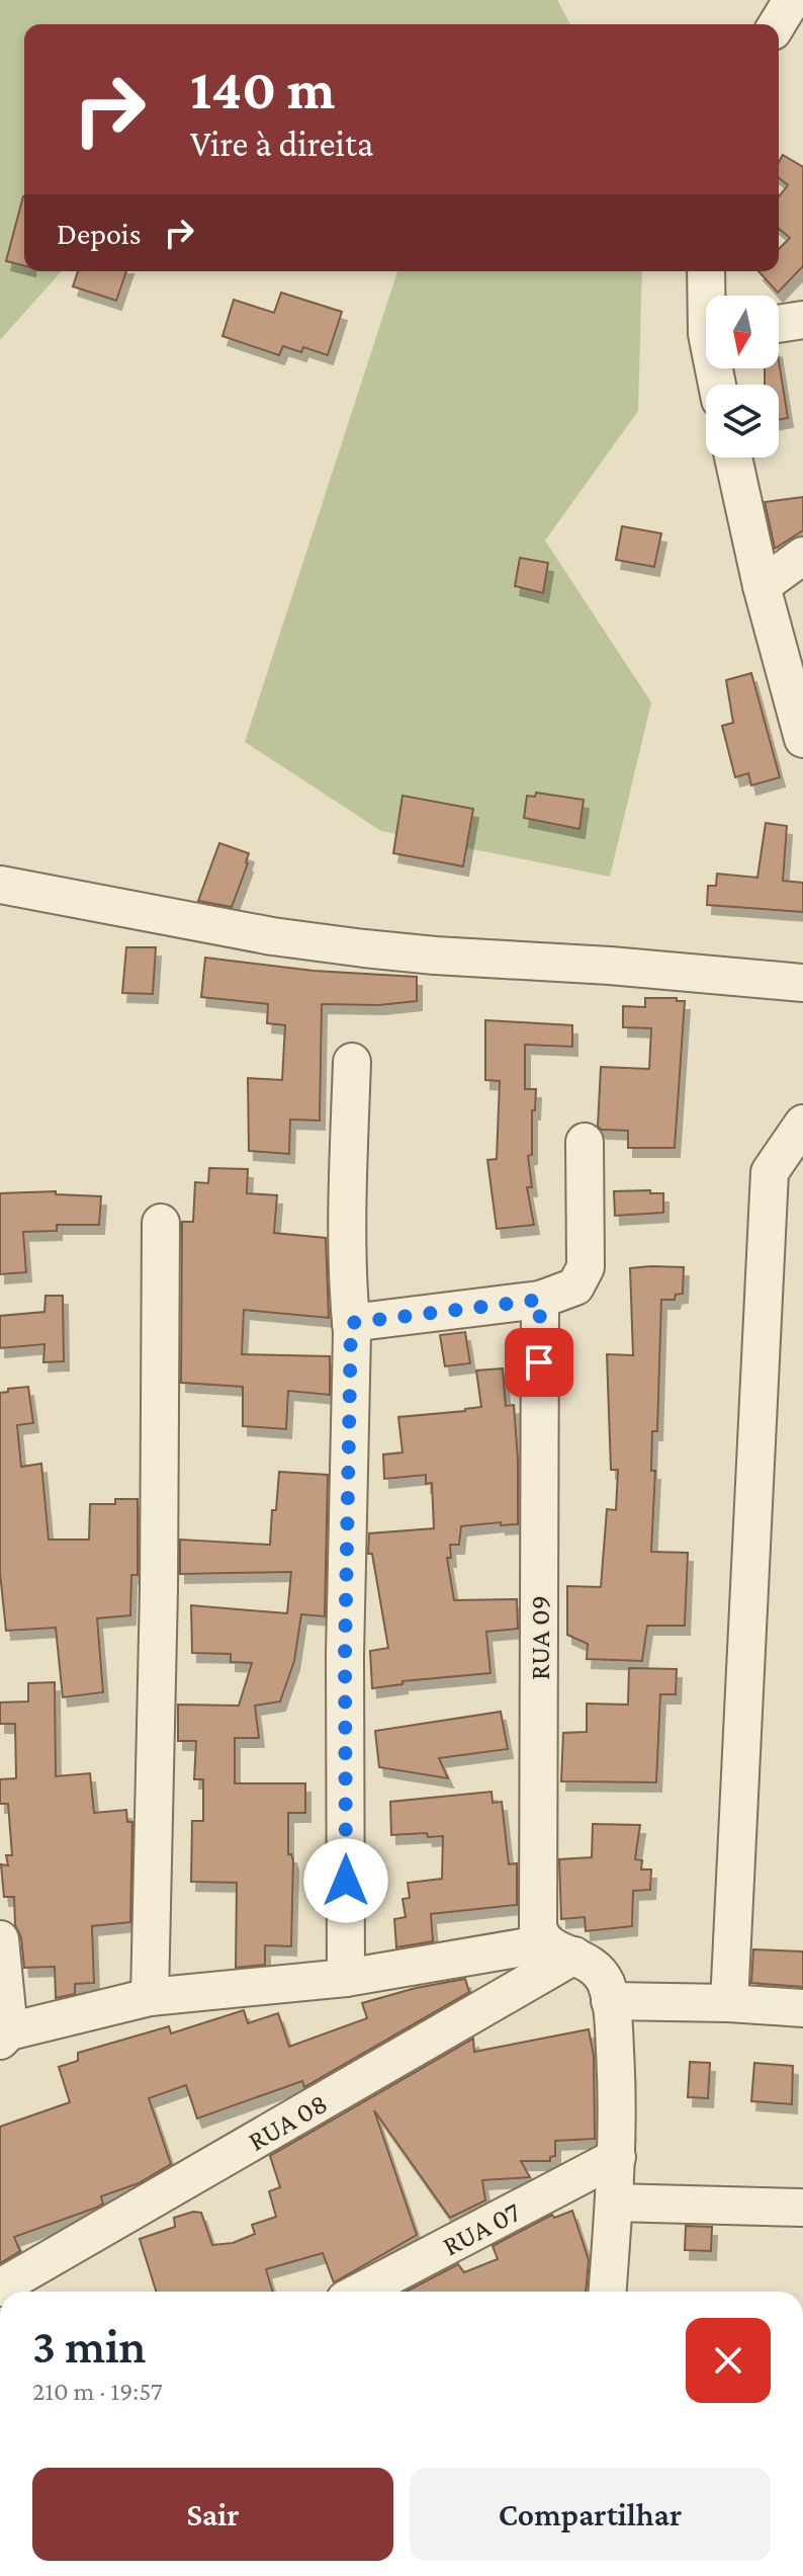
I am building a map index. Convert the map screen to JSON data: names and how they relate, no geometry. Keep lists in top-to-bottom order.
{
  "streets": {
    "street": ["RUA 09", "RUA 08", "RUA 07"]
  },
  "crossings": [
    ["RUA 09", "RUA 08"]
  ],
  "north": "bottom",
  "page": {
    "turn": ["140 m", "Vire à direita"],
    "then": "Depois",
    "heading": ["3 min", "210 m · 19:57"],
    "buttons": ["Sair", "Compartilhar"]
  }
}
